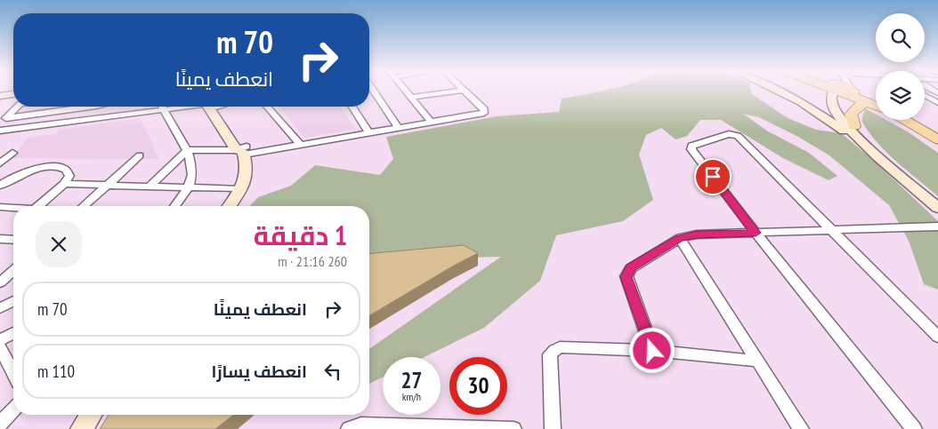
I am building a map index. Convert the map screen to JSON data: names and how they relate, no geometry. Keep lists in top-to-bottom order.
{
  "page": {
    "turn": ["70 m", "انعطف يمينًا"],
    "heading": ["1 دقيقة", "260 m · 21:16"],
    "list": [
      {
        "name": "انعطف يمينًا",
        "value": "70 m"
      },
      {
        "name": "انعطف يسارًا",
        "value": "110 m"
      }
    ],
    "speed": "27 km/h",
    "limit": "30"
  }
}
